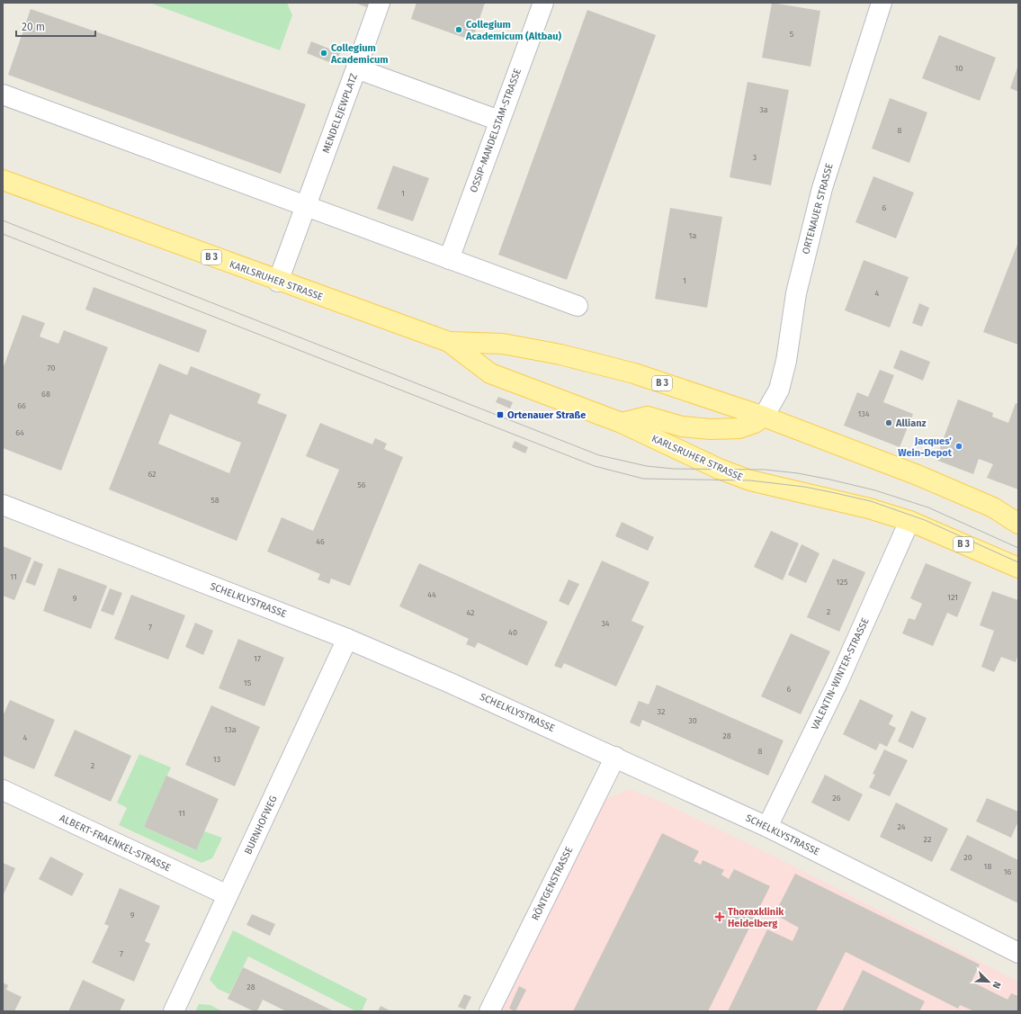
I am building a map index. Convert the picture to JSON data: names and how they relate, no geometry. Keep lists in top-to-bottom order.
{
  "streets": {
    "main road": ["B 3", "KARLSRUHER STRASSE"],
    "street": [
      "MENDELEJEWPLATZ",
      "OSSIP-MANDELSTAM-STRASSE",
      "ORTENAUER STRASSE",
      "SCHELKLYSTRASSE",
      "VALENTIN-WINTER-STRASSE",
      "BURNHOFWEG",
      "ALBERT-FRAENKEL-STRASSE",
      "RÖNTGENSTRASSE"
    ]
  },
  "crossings": [
    ["MENDELEJEWPLATZ", "OSSIP-MANDELSTAM-STRASSE"],
    ["MENDELEJEWPLATZ", "KARLSRUHER STRASSE"],
    ["ORTENAUER STRASSE", "KARLSRUHER STRASSE"],
    ["KARLSRUHER STRASSE", "VALENTIN-WINTER-STRASSE"],
    ["SCHELKLYSTRASSE", "VALENTIN-WINTER-STRASSE"],
    ["SCHELKLYSTRASSE", "BURNHOFWEG"],
    ["SCHELKLYSTRASSE", "RÖNTGENSTRASSE"],
    ["BURNHOFWEG", "ALBERT-FRAENKEL-STRASSE"]
  ],
  "places": {
    "other": [
      "Collegium Academicum (Altbau)",
      "Collegium Academicum",
      "Allianz",
      "Jacques’ Wein-Depot"
    ],
    "transit": ["Ortenauer Straße"],
    "health": ["Thoraxklinik Heidelberg"]
  },
  "house_numbers": [
    "5",
    "10",
    "3a",
    "8",
    "3",
    "1",
    "6",
    "1a",
    "1",
    "4",
    "70",
    "68",
    "66",
    "134",
    "64",
    "62",
    "56",
    "58",
    "46",
    "11",
    "125",
    "44",
    "121",
    "9",
    "2",
    "42",
    "34",
    "7",
    "40",
    "17",
    "15",
    "6",
    "32",
    "30",
    "13a",
    "28",
    "4",
    "8",
    "13",
    "2",
    "26",
    "11",
    "24",
    "22",
    "20",
    "18",
    "16",
    "9",
    "7",
    "28"
  ],
  "scale_bar": "20 m",
  "north": "bottom right"
}
